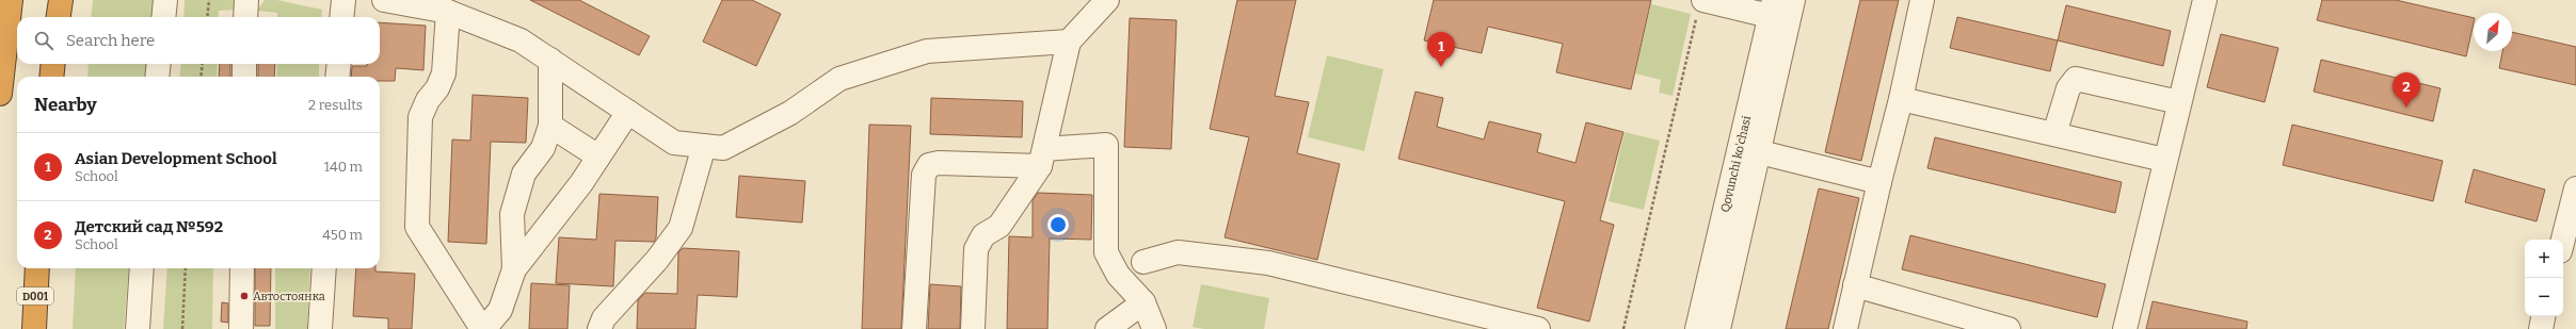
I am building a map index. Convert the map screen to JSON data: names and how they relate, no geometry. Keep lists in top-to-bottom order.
{
  "streets": {
    "highway": ["D001"],
    "street": ["Qovunchi ko'chasi"]
  },
  "places": ["Автостоянка"],
  "north": "top right",
  "page": {
    "search": "Search here",
    "pins": ["1", "2"],
    "heading": ["Nearby", "2 results"],
    "list": [
      {
        "mark": "1",
        "name": "Asian Development School",
        "note": "School",
        "value": "140 m"
      },
      {
        "mark": "2",
        "name": "Детcкий сад №592",
        "note": "School",
        "value": "450 m"
      }
    ],
    "map_buttons": ["+", "−"]
  }
}
